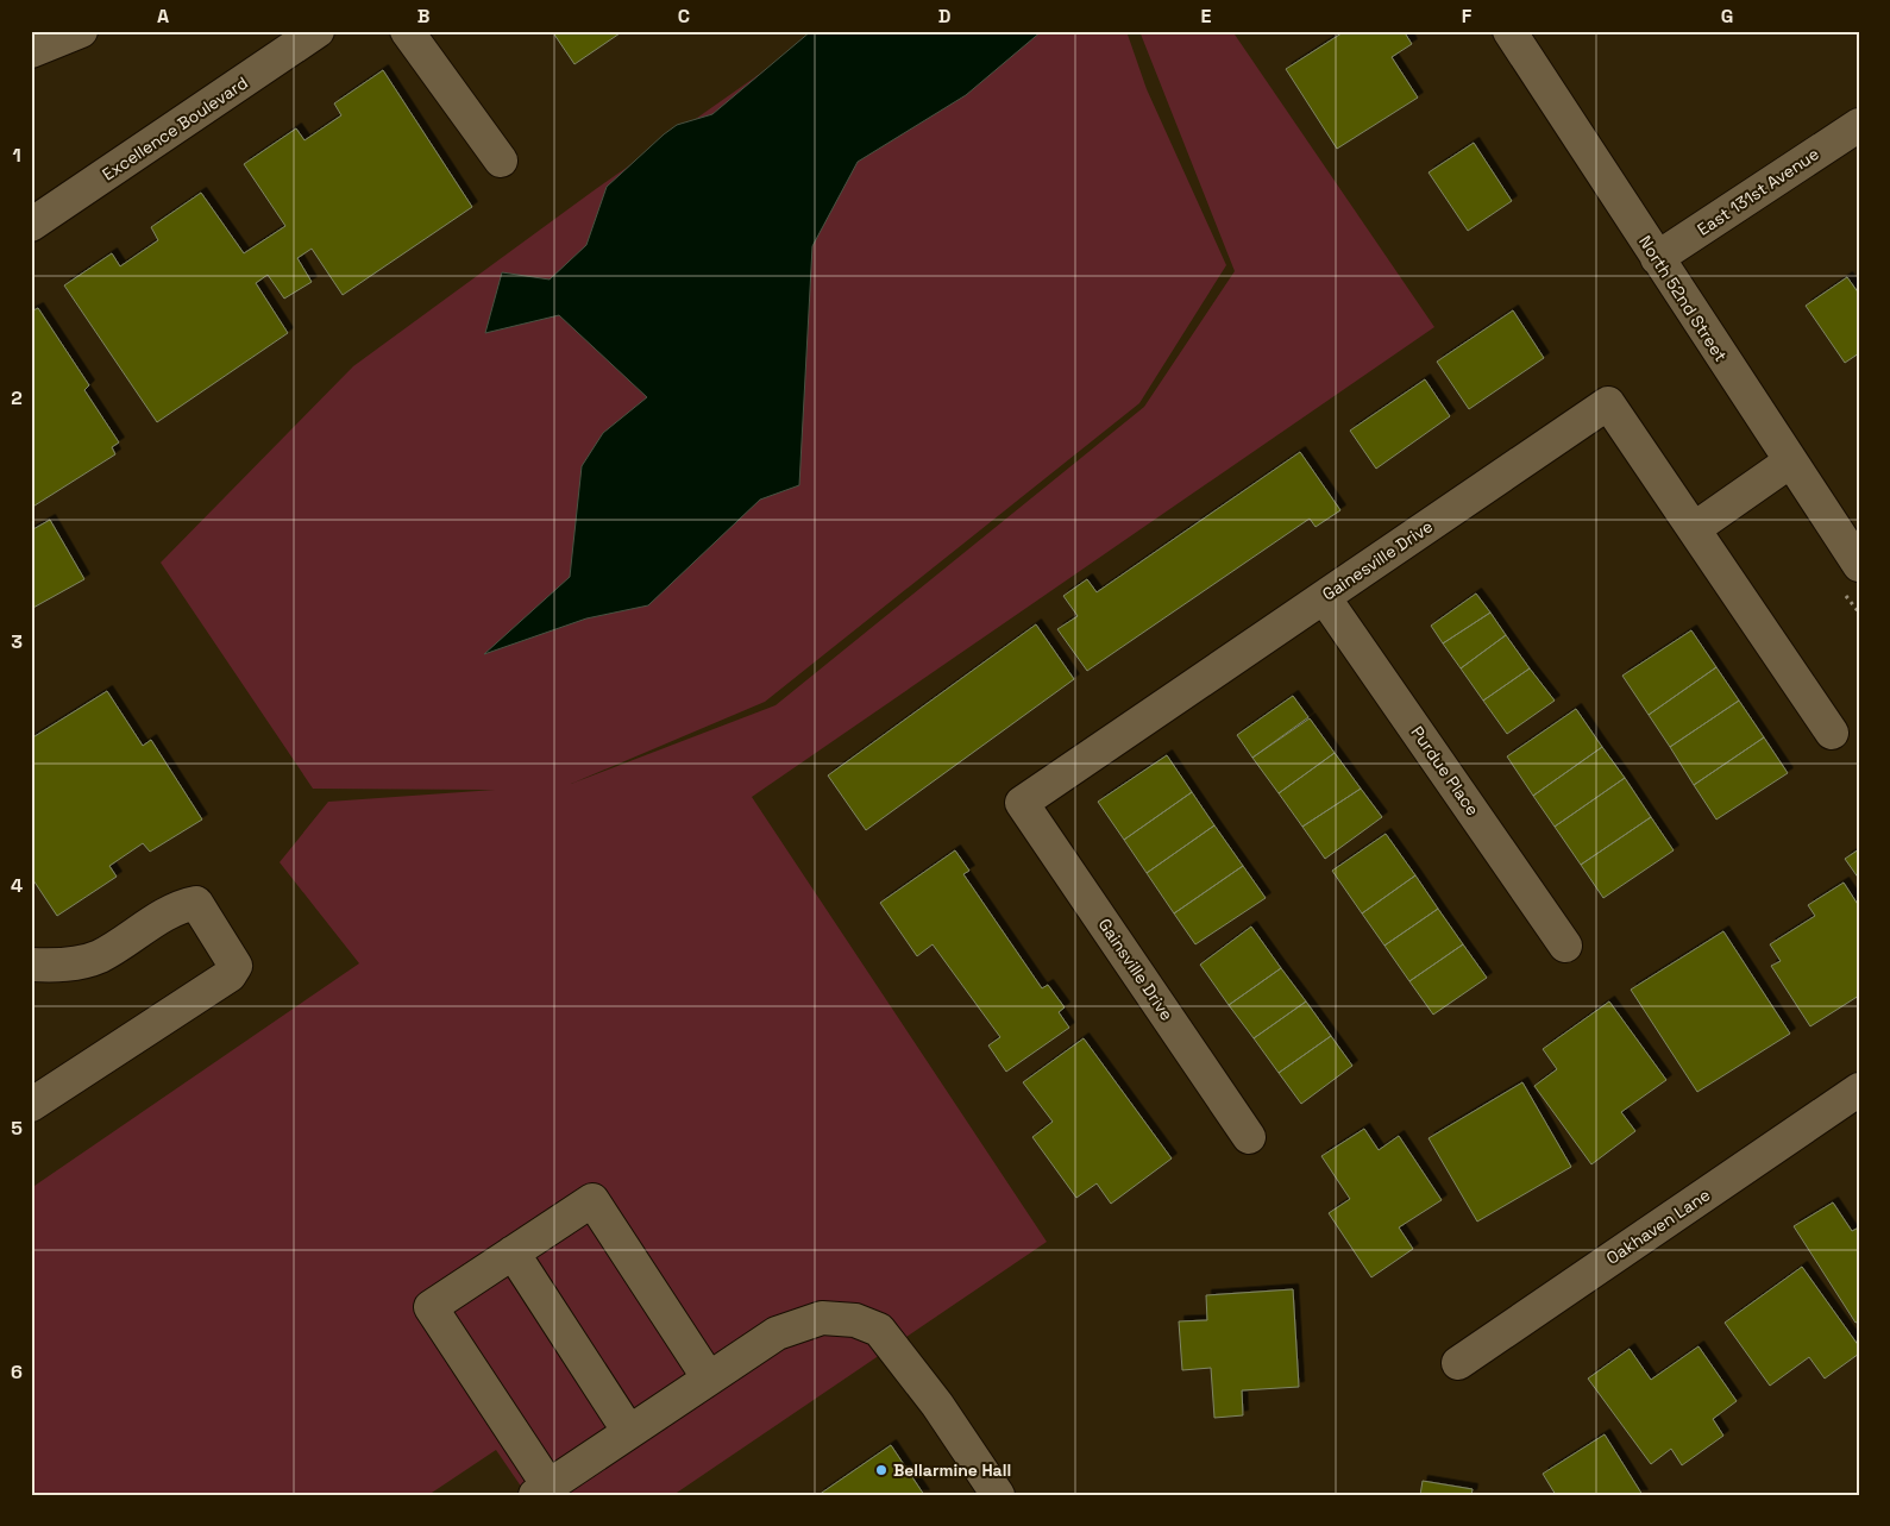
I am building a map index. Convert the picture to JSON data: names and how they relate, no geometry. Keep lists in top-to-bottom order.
{
  "streets": {
    "street": [
      "Excellence Boulevard",
      "East 131st Avenue",
      "North 52nd Street",
      "Gainesville Drive",
      "Purdue Place",
      "Gainsville Drive",
      "Oakhaven Lane"
    ]
  },
  "crossings": [
    ["East 131st Avenue", "North 52nd Street"],
    ["Gainesville Drive", "Purdue Place"],
    ["Gainesville Drive", "Gainsville Drive"]
  ],
  "places": ["Bellarmine Hall"],
  "grid": {
    "columns": [
      "A",
      "B",
      "C",
      "D",
      "E",
      "F",
      "G"
    ],
    "rows": [
      "1",
      "2",
      "3",
      "4",
      "5",
      "6"
    ]
  }
}
